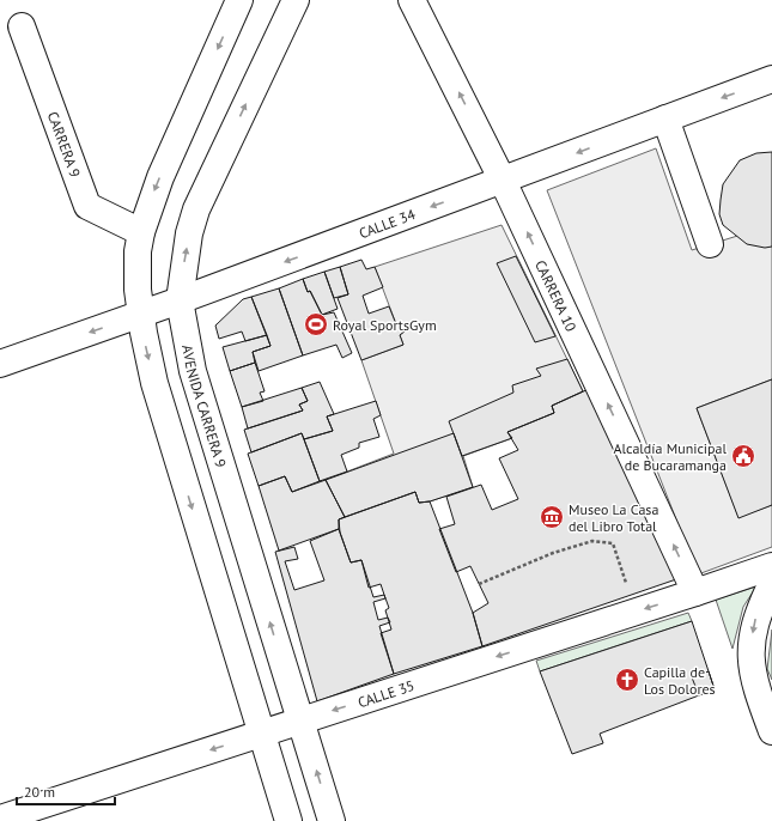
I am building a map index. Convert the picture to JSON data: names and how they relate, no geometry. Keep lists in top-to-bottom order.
{
  "streets": {
    "street": [
      "CARRERA 9",
      "CALLE 34",
      "CARRERA 10",
      "AVENIDA CARRERA 9",
      "CALLE 35"
    ]
  },
  "crossings": [
    ["CALLE 34", "CARRERA 10"],
    ["CALLE 34", "AVENIDA CARRERA 9"],
    ["CARRERA 10", "CALLE 35"],
    ["AVENIDA CARRERA 9", "CALLE 35"]
  ],
  "one_way": ["CALLE 34", "CARRERA 10", "CALLE 35"],
  "places": {
    "sports": ["Royal SportsGym"],
    "public building": ["Alcaldía Municipal de Bucaramanga"],
    "museum": ["Museo La Casa del Libro Total"],
    "church": ["Capilla de Los Dolores"]
  },
  "scale_bar": "20 m"
}
